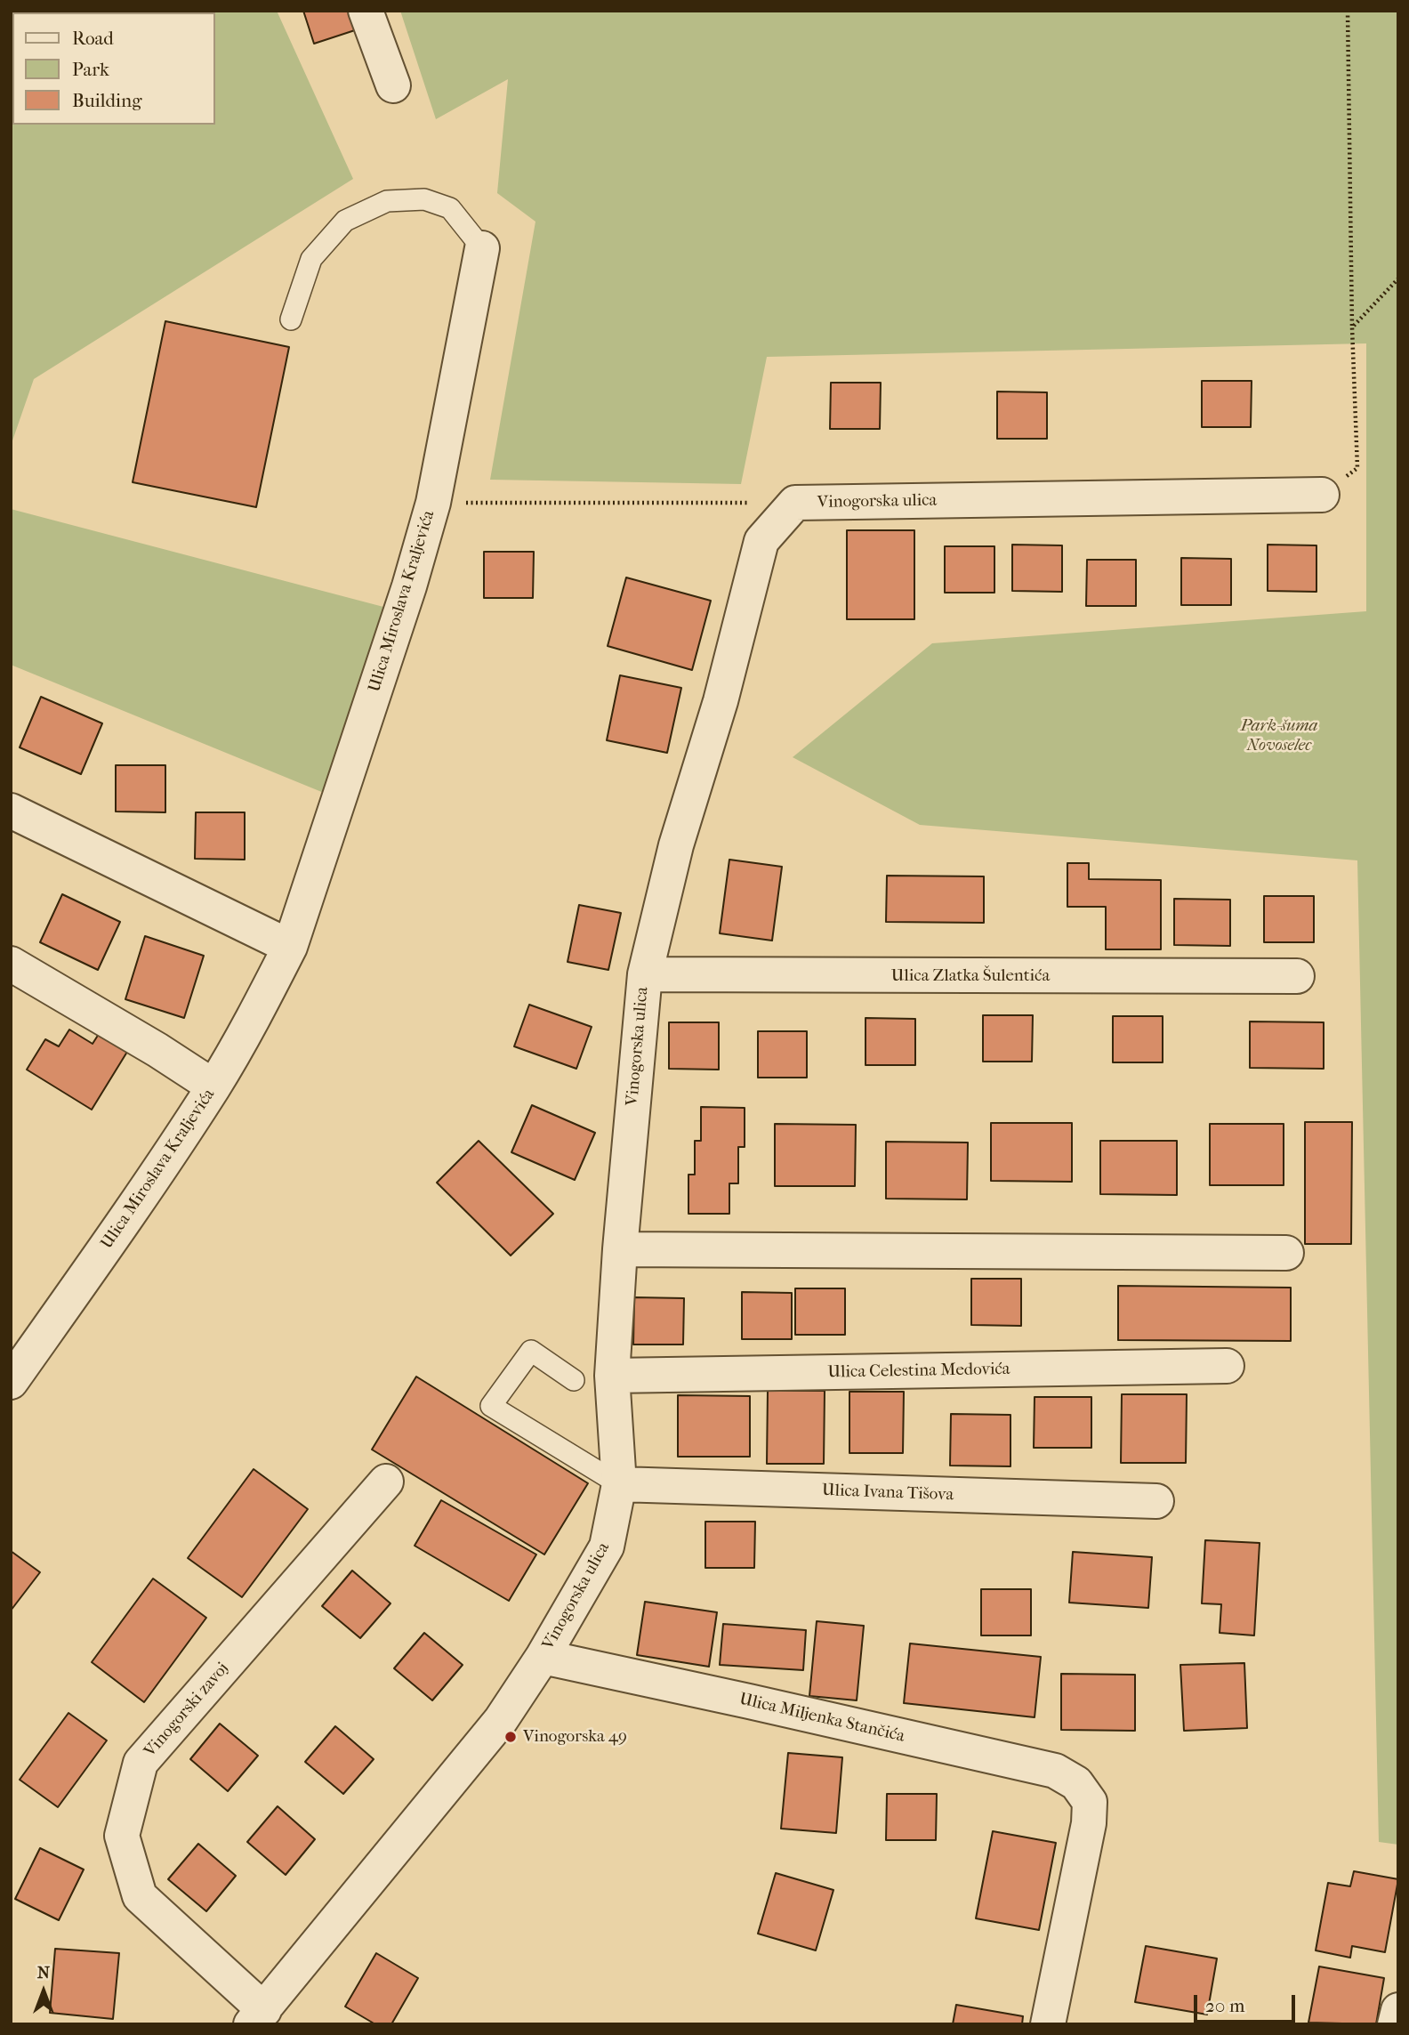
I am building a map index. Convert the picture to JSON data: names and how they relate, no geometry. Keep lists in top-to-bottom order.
{
  "streets": {
    "street": [
      "Vinogorska ulica",
      "Ulica Miroslava Kraljevića",
      "Ulica Zlatka Šulentića",
      "Ulica Celestina Medovića",
      "Ulica Ivana Tišova",
      "Vinogorski zavoj",
      "Ulica Miljenka Stančića"
    ]
  },
  "crossings": [
    ["Vinogorska ulica", "Ulica Zlatka Šulentića"],
    ["Vinogorska ulica", "Ulica Celestina Medovića"],
    ["Vinogorska ulica", "Ulica Ivana Tišova"],
    ["Vinogorska ulica", "Vinogorski zavoj"],
    ["Vinogorska ulica", "Ulica Miljenka Stančića"]
  ],
  "parks": ["Park-šuma Novoselec"],
  "places": ["Vinogorska 49"],
  "legend": ["Road", "Park", "Building"],
  "scale_bar": "20 m",
  "north": "top"
}
